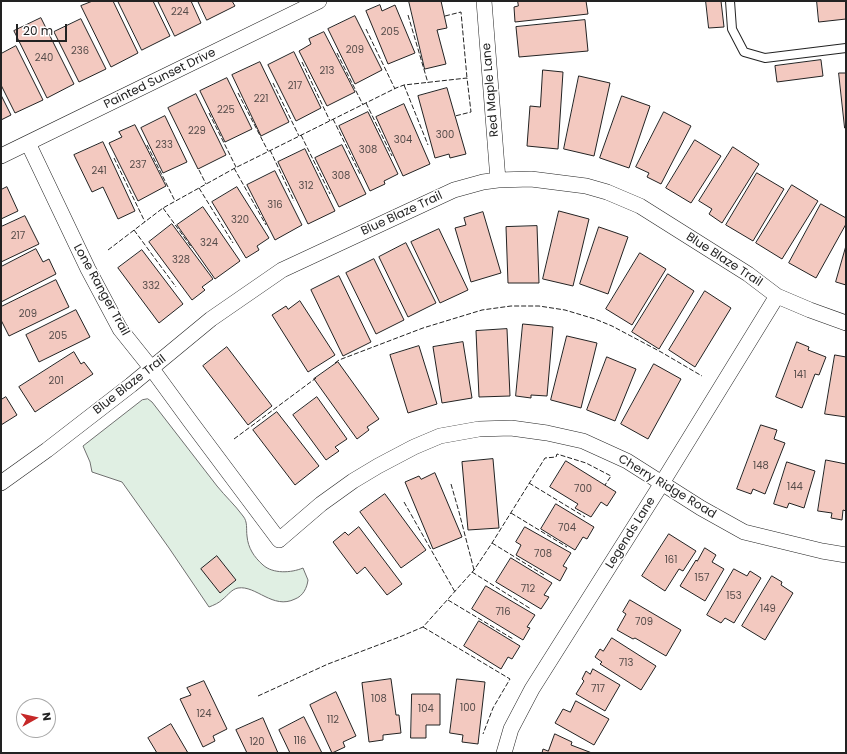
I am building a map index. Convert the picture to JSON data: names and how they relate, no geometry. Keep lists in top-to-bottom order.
{
  "streets": {
    "street": [
      "Painted Sunset Drive",
      "Red Maple Lane",
      "Blue Blaze Trail",
      "Lone Ranger Trail",
      "Cherry Ridge Road",
      "Legends Lane"
    ]
  },
  "crossings": [
    ["Painted Sunset Drive", "Lone Ranger Trail"],
    ["Red Maple Lane", "Blue Blaze Trail"],
    ["Blue Blaze Trail", "Lone Ranger Trail"],
    ["Blue Blaze Trail", "Legends Lane"],
    ["Lone Ranger Trail", "Cherry Ridge Road"],
    ["Cherry Ridge Road", "Legends Lane"]
  ],
  "house_numbers": [
    "224",
    "205",
    "209",
    "236",
    "240",
    "213",
    "217",
    "221",
    "225",
    "229",
    "300",
    "304",
    "233",
    "308",
    "237",
    "241",
    "308",
    "312",
    "316",
    "320",
    "217",
    "324",
    "328",
    "332",
    "209",
    "205",
    "141",
    "201",
    "148",
    "144",
    "700",
    "704",
    "708",
    "161",
    "157",
    "712",
    "153",
    "149",
    "716",
    "709",
    "713",
    "717",
    "108",
    "100",
    "104",
    "124",
    "112",
    "116",
    "120"
  ],
  "scale_bar": "20 m",
  "north": "right"
}
